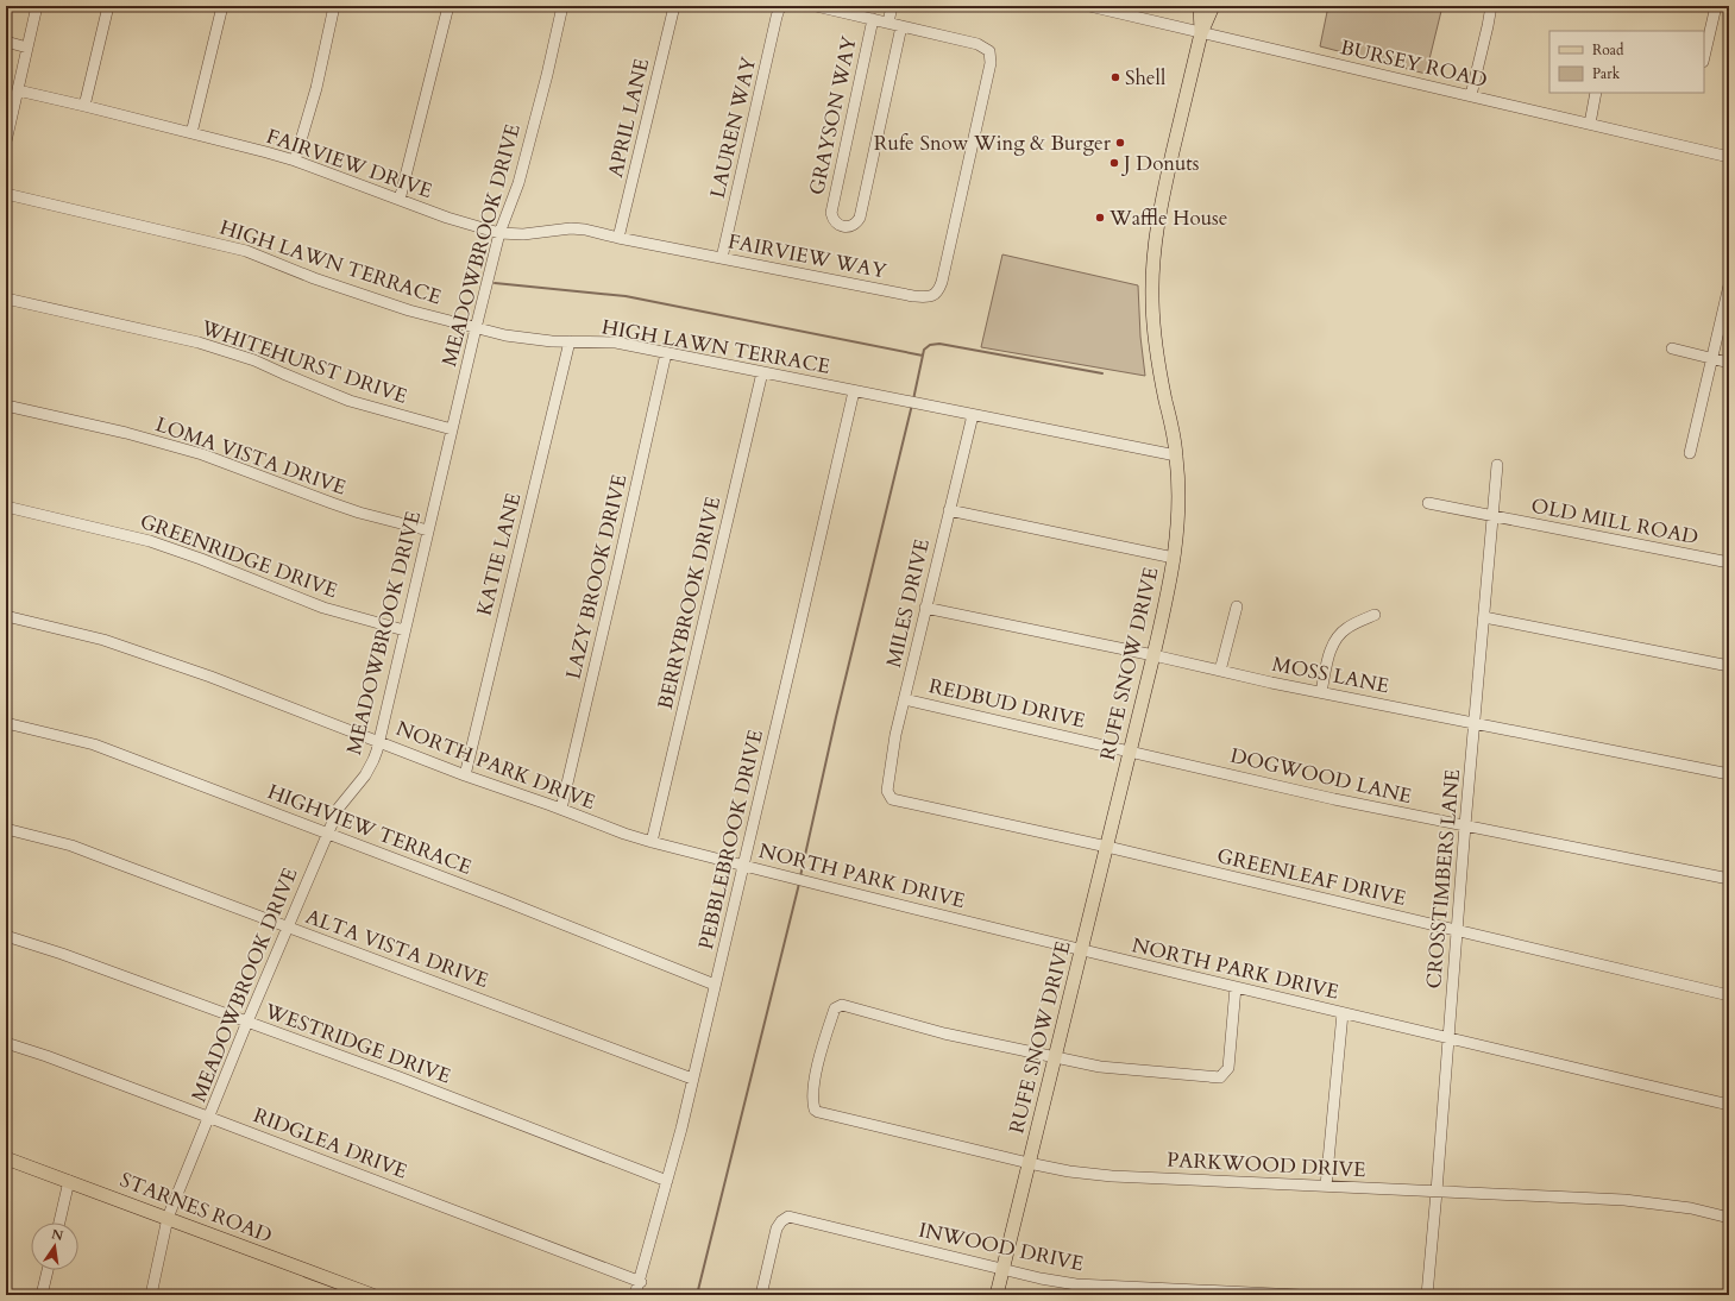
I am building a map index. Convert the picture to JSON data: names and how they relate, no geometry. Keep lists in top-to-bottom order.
{
  "streets": {
    "main road": ["RUFE SNOW DRIVE", "STARNES ROAD"],
    "street": [
      "BURSEY ROAD",
      "GRAYSON WAY",
      "APRIL LANE",
      "LAUREN WAY",
      "FAIRVIEW DRIVE",
      "MEADOWBROOK DRIVE",
      "FAIRVIEW WAY",
      "HIGH LAWN TERRACE",
      "WHITEHURST DRIVE",
      "LOMA VISTA DRIVE",
      "OLD MILL ROAD",
      "KATIE LANE",
      "GREENRIDGE DRIVE",
      "LAZY BROOK DRIVE",
      "BERRYBROOK DRIVE",
      "MILES DRIVE",
      "MOSS LANE",
      "REDBUD DRIVE",
      "NORTH PARK DRIVE",
      "DOGWOOD LANE",
      "HIGHVIEW TERRACE",
      "PEBBLEBROOK DRIVE",
      "GREENLEAF DRIVE",
      "CROSSTIMBERS LANE",
      "ALTA VISTA DRIVE",
      "WESTRIDGE DRIVE",
      "RIDGLEA DRIVE",
      "PARKWOOD DRIVE",
      "INWOOD DRIVE"
    ]
  },
  "crossings": [
    ["BURSEY ROAD", "RUFE SNOW DRIVE"],
    ["GRAYSON WAY", "FAIRVIEW WAY"],
    ["APRIL LANE", "FAIRVIEW DRIVE"],
    ["LAUREN WAY", "FAIRVIEW WAY"],
    ["FAIRVIEW DRIVE", "MEADOWBROOK DRIVE"],
    ["FAIRVIEW DRIVE", "FAIRVIEW WAY"],
    ["MEADOWBROOK DRIVE", "HIGH LAWN TERRACE"],
    ["MEADOWBROOK DRIVE", "WHITEHURST DRIVE"],
    ["MEADOWBROOK DRIVE", "LOMA VISTA DRIVE"],
    ["MEADOWBROOK DRIVE", "GREENRIDGE DRIVE"],
    ["MEADOWBROOK DRIVE", "NORTH PARK DRIVE"],
    ["MEADOWBROOK DRIVE", "HIGHVIEW TERRACE"],
    ["MEADOWBROOK DRIVE", "ALTA VISTA DRIVE"],
    ["MEADOWBROOK DRIVE", "WESTRIDGE DRIVE"],
    ["MEADOWBROOK DRIVE", "RIDGLEA DRIVE"],
    ["MEADOWBROOK DRIVE", "STARNES ROAD"],
    ["HIGH LAWN TERRACE", "KATIE LANE"],
    ["HIGH LAWN TERRACE", "LAZY BROOK DRIVE"],
    ["HIGH LAWN TERRACE", "BERRYBROOK DRIVE"],
    ["HIGH LAWN TERRACE", "MILES DRIVE"],
    ["HIGH LAWN TERRACE", "RUFE SNOW DRIVE"],
    ["HIGH LAWN TERRACE", "PEBBLEBROOK DRIVE"],
    ["OLD MILL ROAD", "CROSSTIMBERS LANE"],
    ["KATIE LANE", "NORTH PARK DRIVE"],
    ["LAZY BROOK DRIVE", "NORTH PARK DRIVE"],
    ["BERRYBROOK DRIVE", "NORTH PARK DRIVE"],
    ["MILES DRIVE", "MOSS LANE"],
    ["MILES DRIVE", "REDBUD DRIVE"],
    ["MILES DRIVE", "GREENLEAF DRIVE"],
    ["RUFE SNOW DRIVE", "MOSS LANE"],
    ["RUFE SNOW DRIVE", "REDBUD DRIVE"],
    ["RUFE SNOW DRIVE", "NORTH PARK DRIVE"],
    ["RUFE SNOW DRIVE", "DOGWOOD LANE"],
    ["RUFE SNOW DRIVE", "GREENLEAF DRIVE"],
    ["RUFE SNOW DRIVE", "PARKWOOD DRIVE"],
    ["RUFE SNOW DRIVE", "INWOOD DRIVE"],
    ["MOSS LANE", "CROSSTIMBERS LANE"],
    ["REDBUD DRIVE", "DOGWOOD LANE"],
    ["NORTH PARK DRIVE", "PEBBLEBROOK DRIVE"],
    ["NORTH PARK DRIVE", "CROSSTIMBERS LANE"],
    ["DOGWOOD LANE", "CROSSTIMBERS LANE"],
    ["HIGHVIEW TERRACE", "PEBBLEBROOK DRIVE"],
    ["PEBBLEBROOK DRIVE", "ALTA VISTA DRIVE"],
    ["PEBBLEBROOK DRIVE", "WESTRIDGE DRIVE"],
    ["PEBBLEBROOK DRIVE", "RIDGLEA DRIVE"],
    ["GREENLEAF DRIVE", "CROSSTIMBERS LANE"],
    ["CROSSTIMBERS LANE", "PARKWOOD DRIVE"]
  ],
  "places": [
    "Shell",
    "Rufe Snow Wing & Burger",
    "J Donuts",
    "Waffle House"
  ],
  "legend": ["Road", "Park"],
  "north": "top"
}
